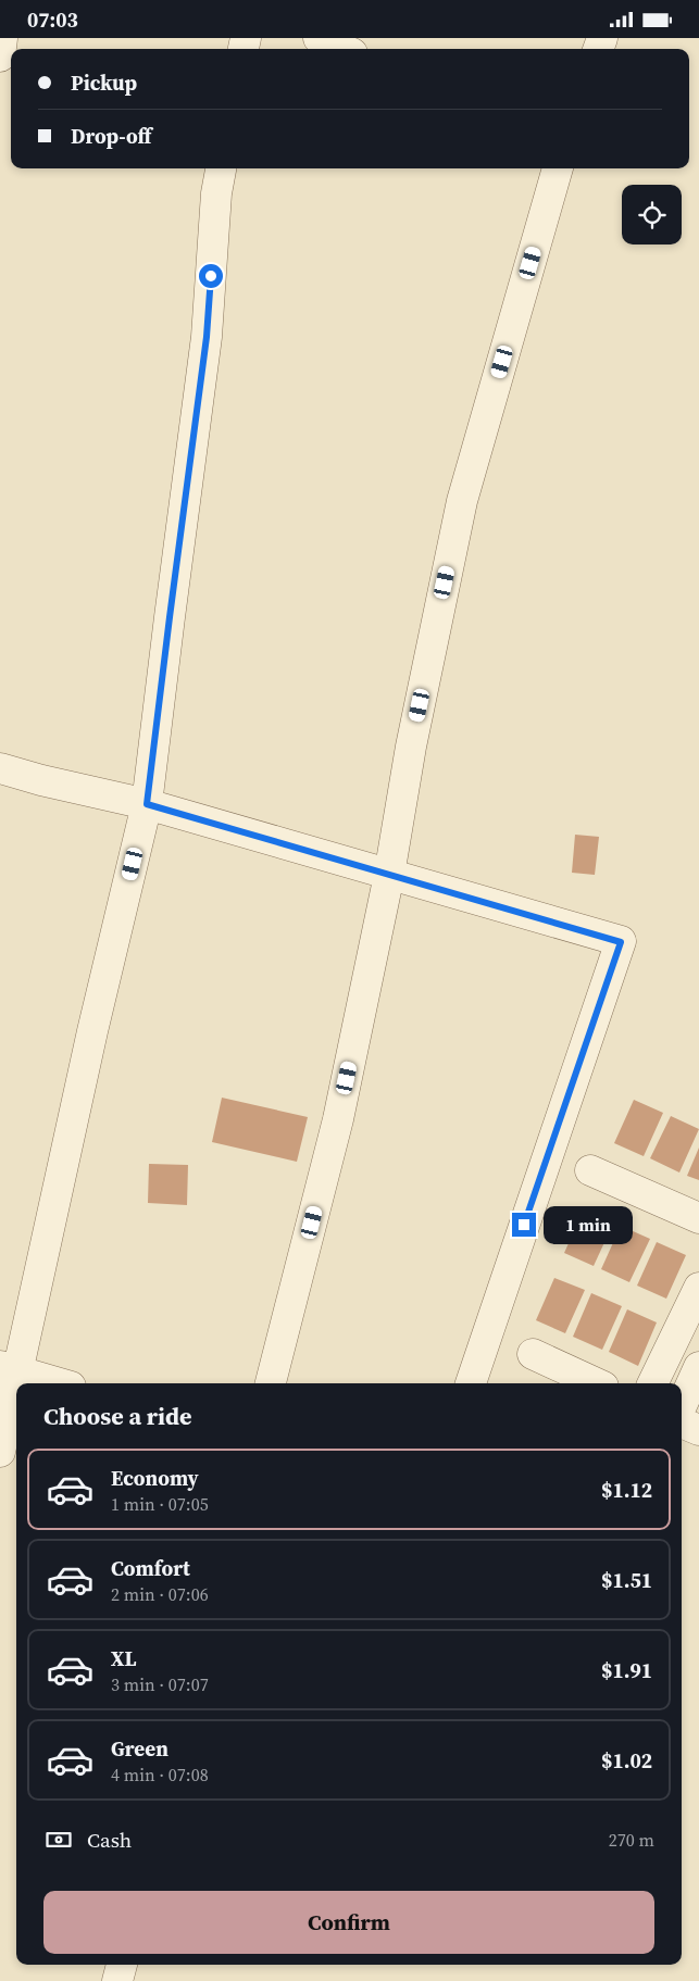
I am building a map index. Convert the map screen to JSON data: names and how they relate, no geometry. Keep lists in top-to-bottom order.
{
  "page": {
    "status": "07:03",
    "banner": ["Pickup", "Drop-off"],
    "bubble": "1 min",
    "heading": "Choose a ride",
    "list": [
      {
        "name": "Economy",
        "note": "1 min · 07:05",
        "value": "$1.12"
      },
      {
        "name": "Comfort",
        "note": "2 min · 07:06",
        "value": "$1.51"
      },
      {
        "name": "XL",
        "note": "3 min · 07:07",
        "value": "$1.91"
      },
      {
        "name": "Green",
        "note": "4 min · 07:08",
        "value": "$1.02"
      }
    ],
    "pay": ["Cash", "270 m"],
    "buttons": "Confirm"
  }
}
